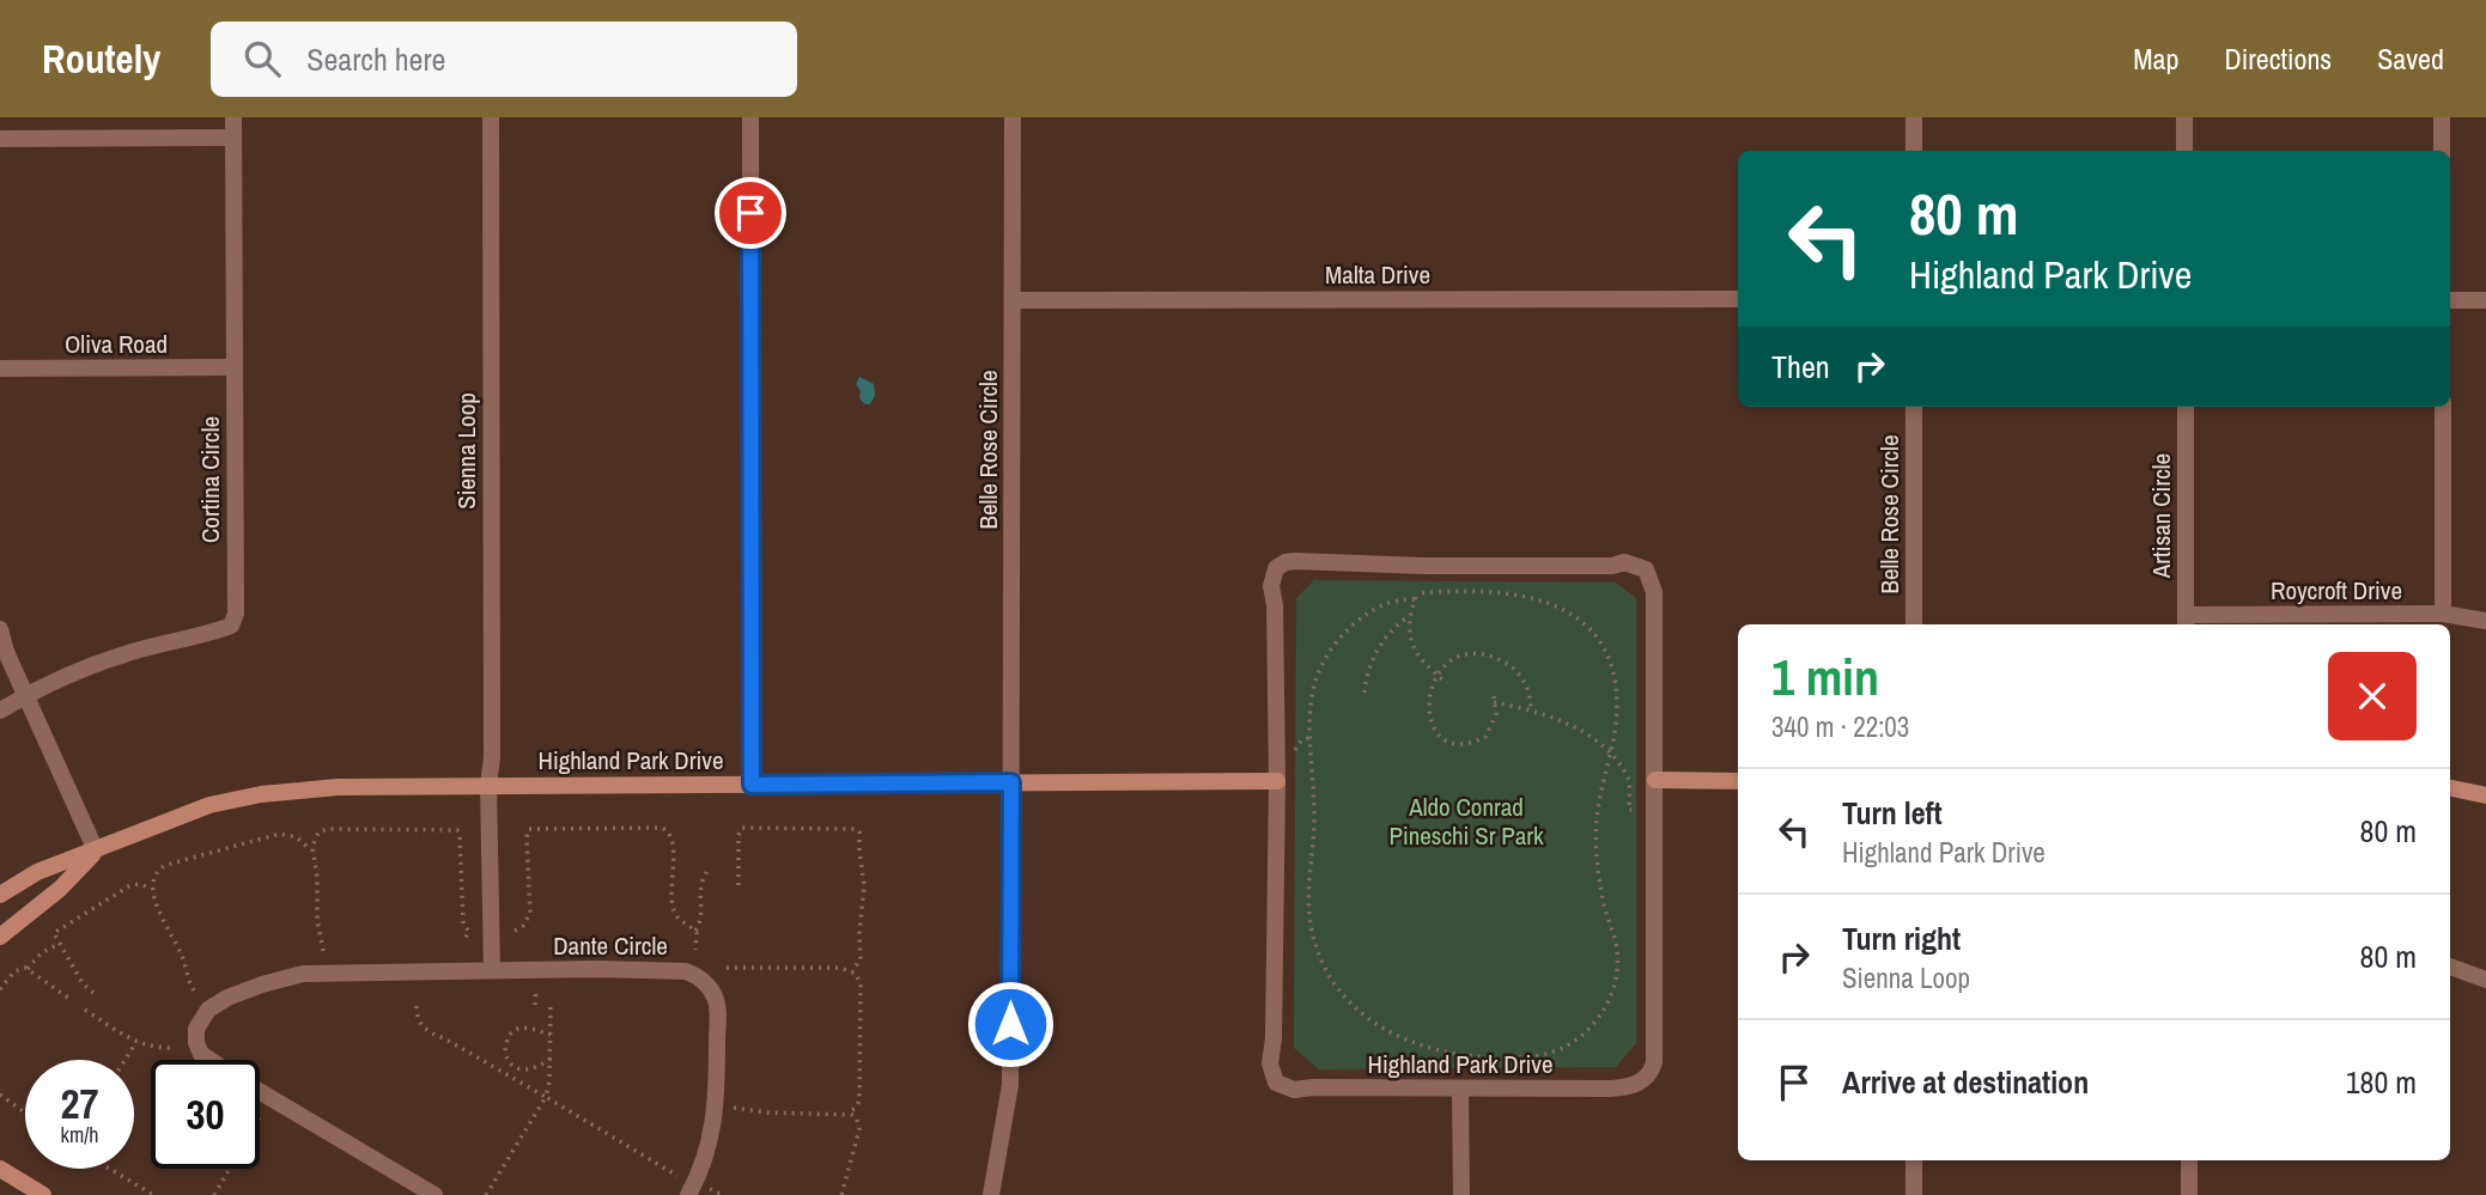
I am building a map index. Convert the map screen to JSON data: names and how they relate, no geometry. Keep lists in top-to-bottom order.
{
  "streets": {
    "street": [
      "Malta Drive",
      "Oliva Road",
      "Belle Rose Circle",
      "Sienna Loop",
      "Cortina Circle",
      "Artisan Circle",
      "Roycroft Drive",
      "Highland Park Drive",
      "Dante Circle"
    ]
  },
  "crossings": [
    ["Malta Drive", "Belle Rose Circle"],
    ["Oliva Road", "Cortina Circle"],
    ["Belle Rose Circle", "Highland Park Drive"],
    ["Sienna Loop", "Highland Park Drive"],
    ["Artisan Circle", "Roycroft Drive"]
  ],
  "parks": ["Aldo Conrad Pineschi Sr Park"],
  "page": {
    "header": "Routely",
    "search": "Search here",
    "nav": ["Map", "Directions", "Saved"],
    "turn": ["80 m", "Highland Park Drive"],
    "then": "Then",
    "heading": ["1 min", "340 m · 22:03"],
    "list": [
      {
        "name": "Turn left",
        "note": "Highland Park Drive",
        "value": "80 m"
      },
      {
        "name": "Turn right",
        "note": "Sienna Loop",
        "value": "80 m"
      },
      {
        "name": "Arrive at destination",
        "value": "180 m"
      }
    ],
    "speed": "27 km/h",
    "limit": "30"
  }
}
